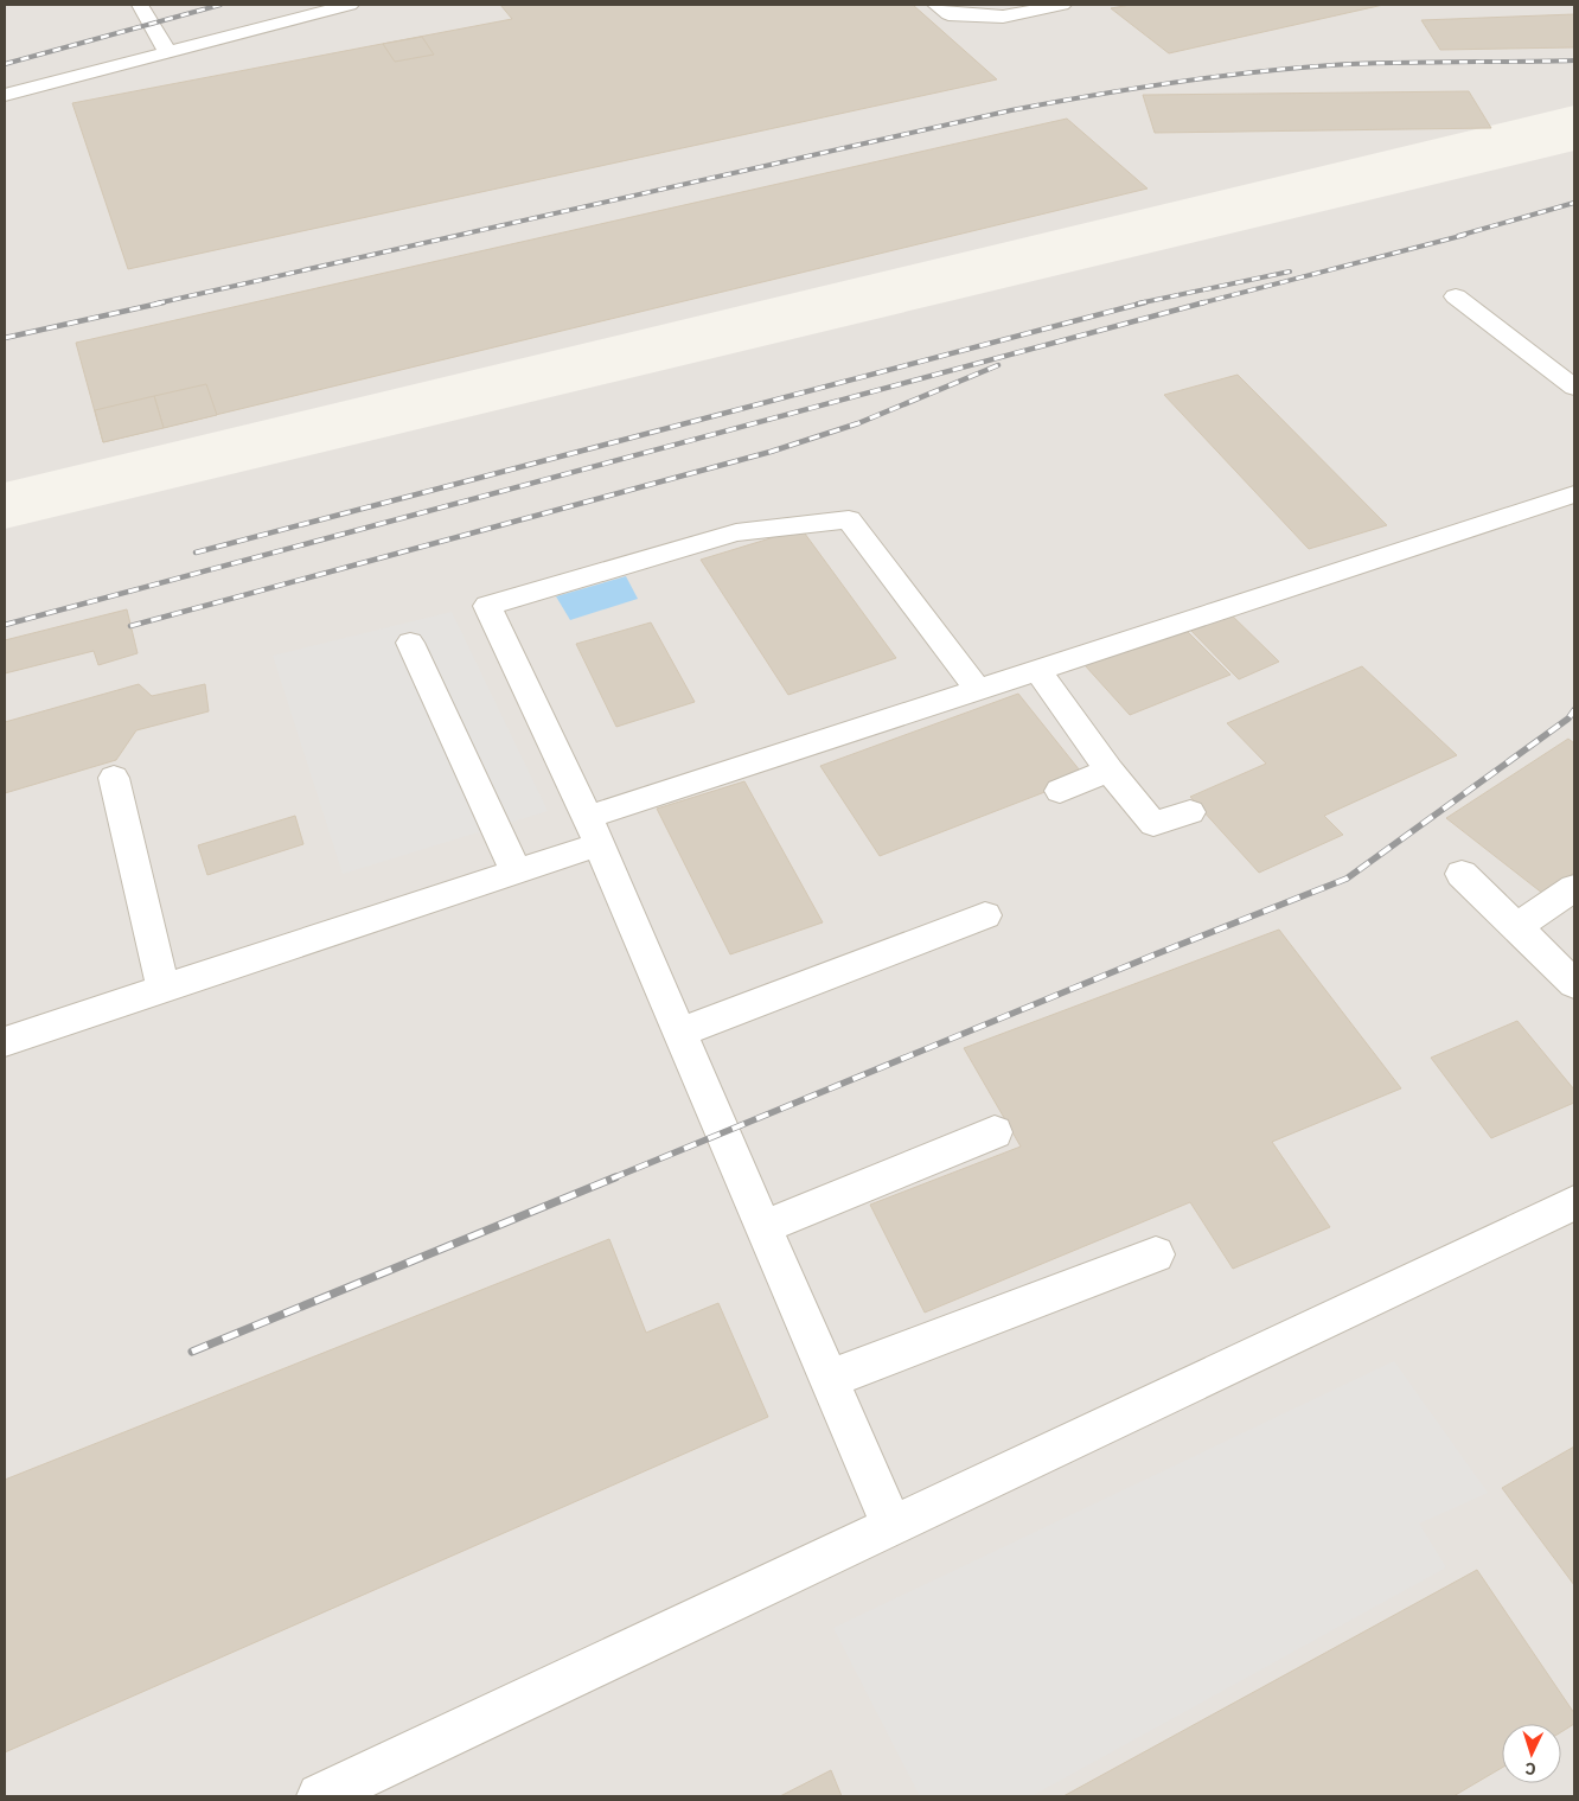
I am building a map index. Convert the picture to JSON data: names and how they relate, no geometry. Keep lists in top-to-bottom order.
{
  "north": "bottom"
}
